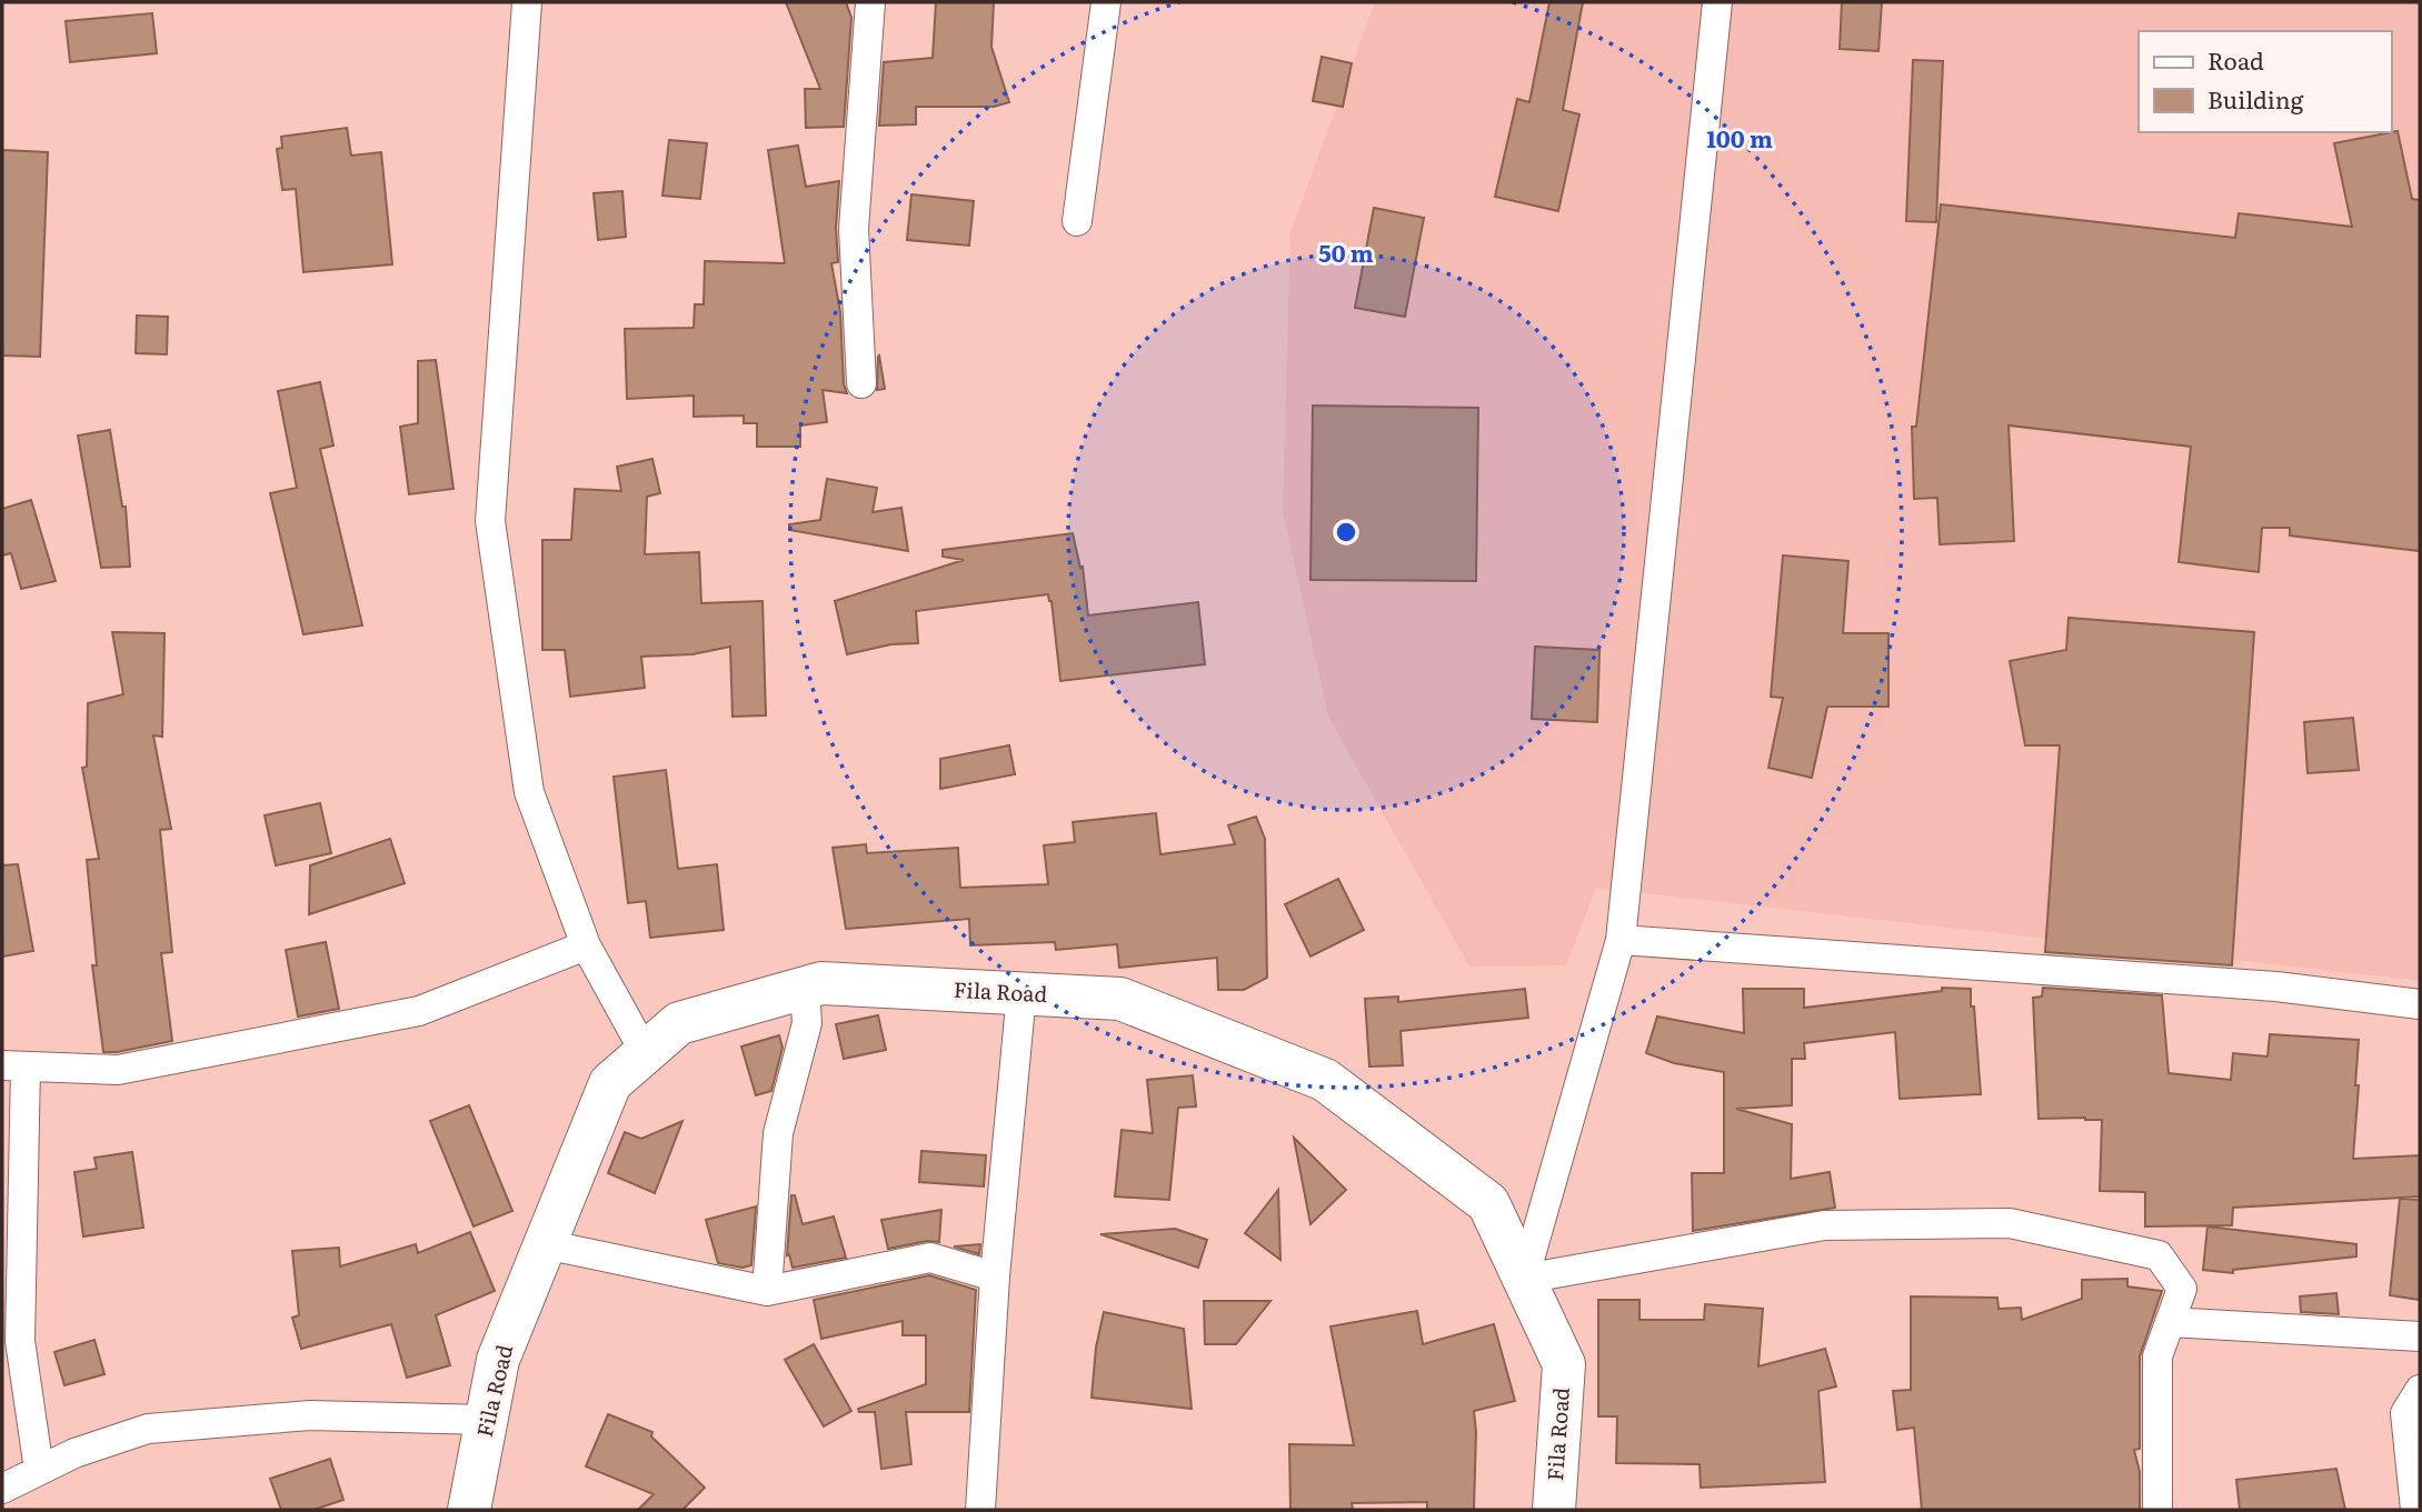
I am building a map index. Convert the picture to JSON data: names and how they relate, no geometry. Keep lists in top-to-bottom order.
{
  "streets": {
    "street": ["Fila Road"]
  },
  "legend": ["Road", "Building"],
  "rings": ["100 m", "50 m"]
}
